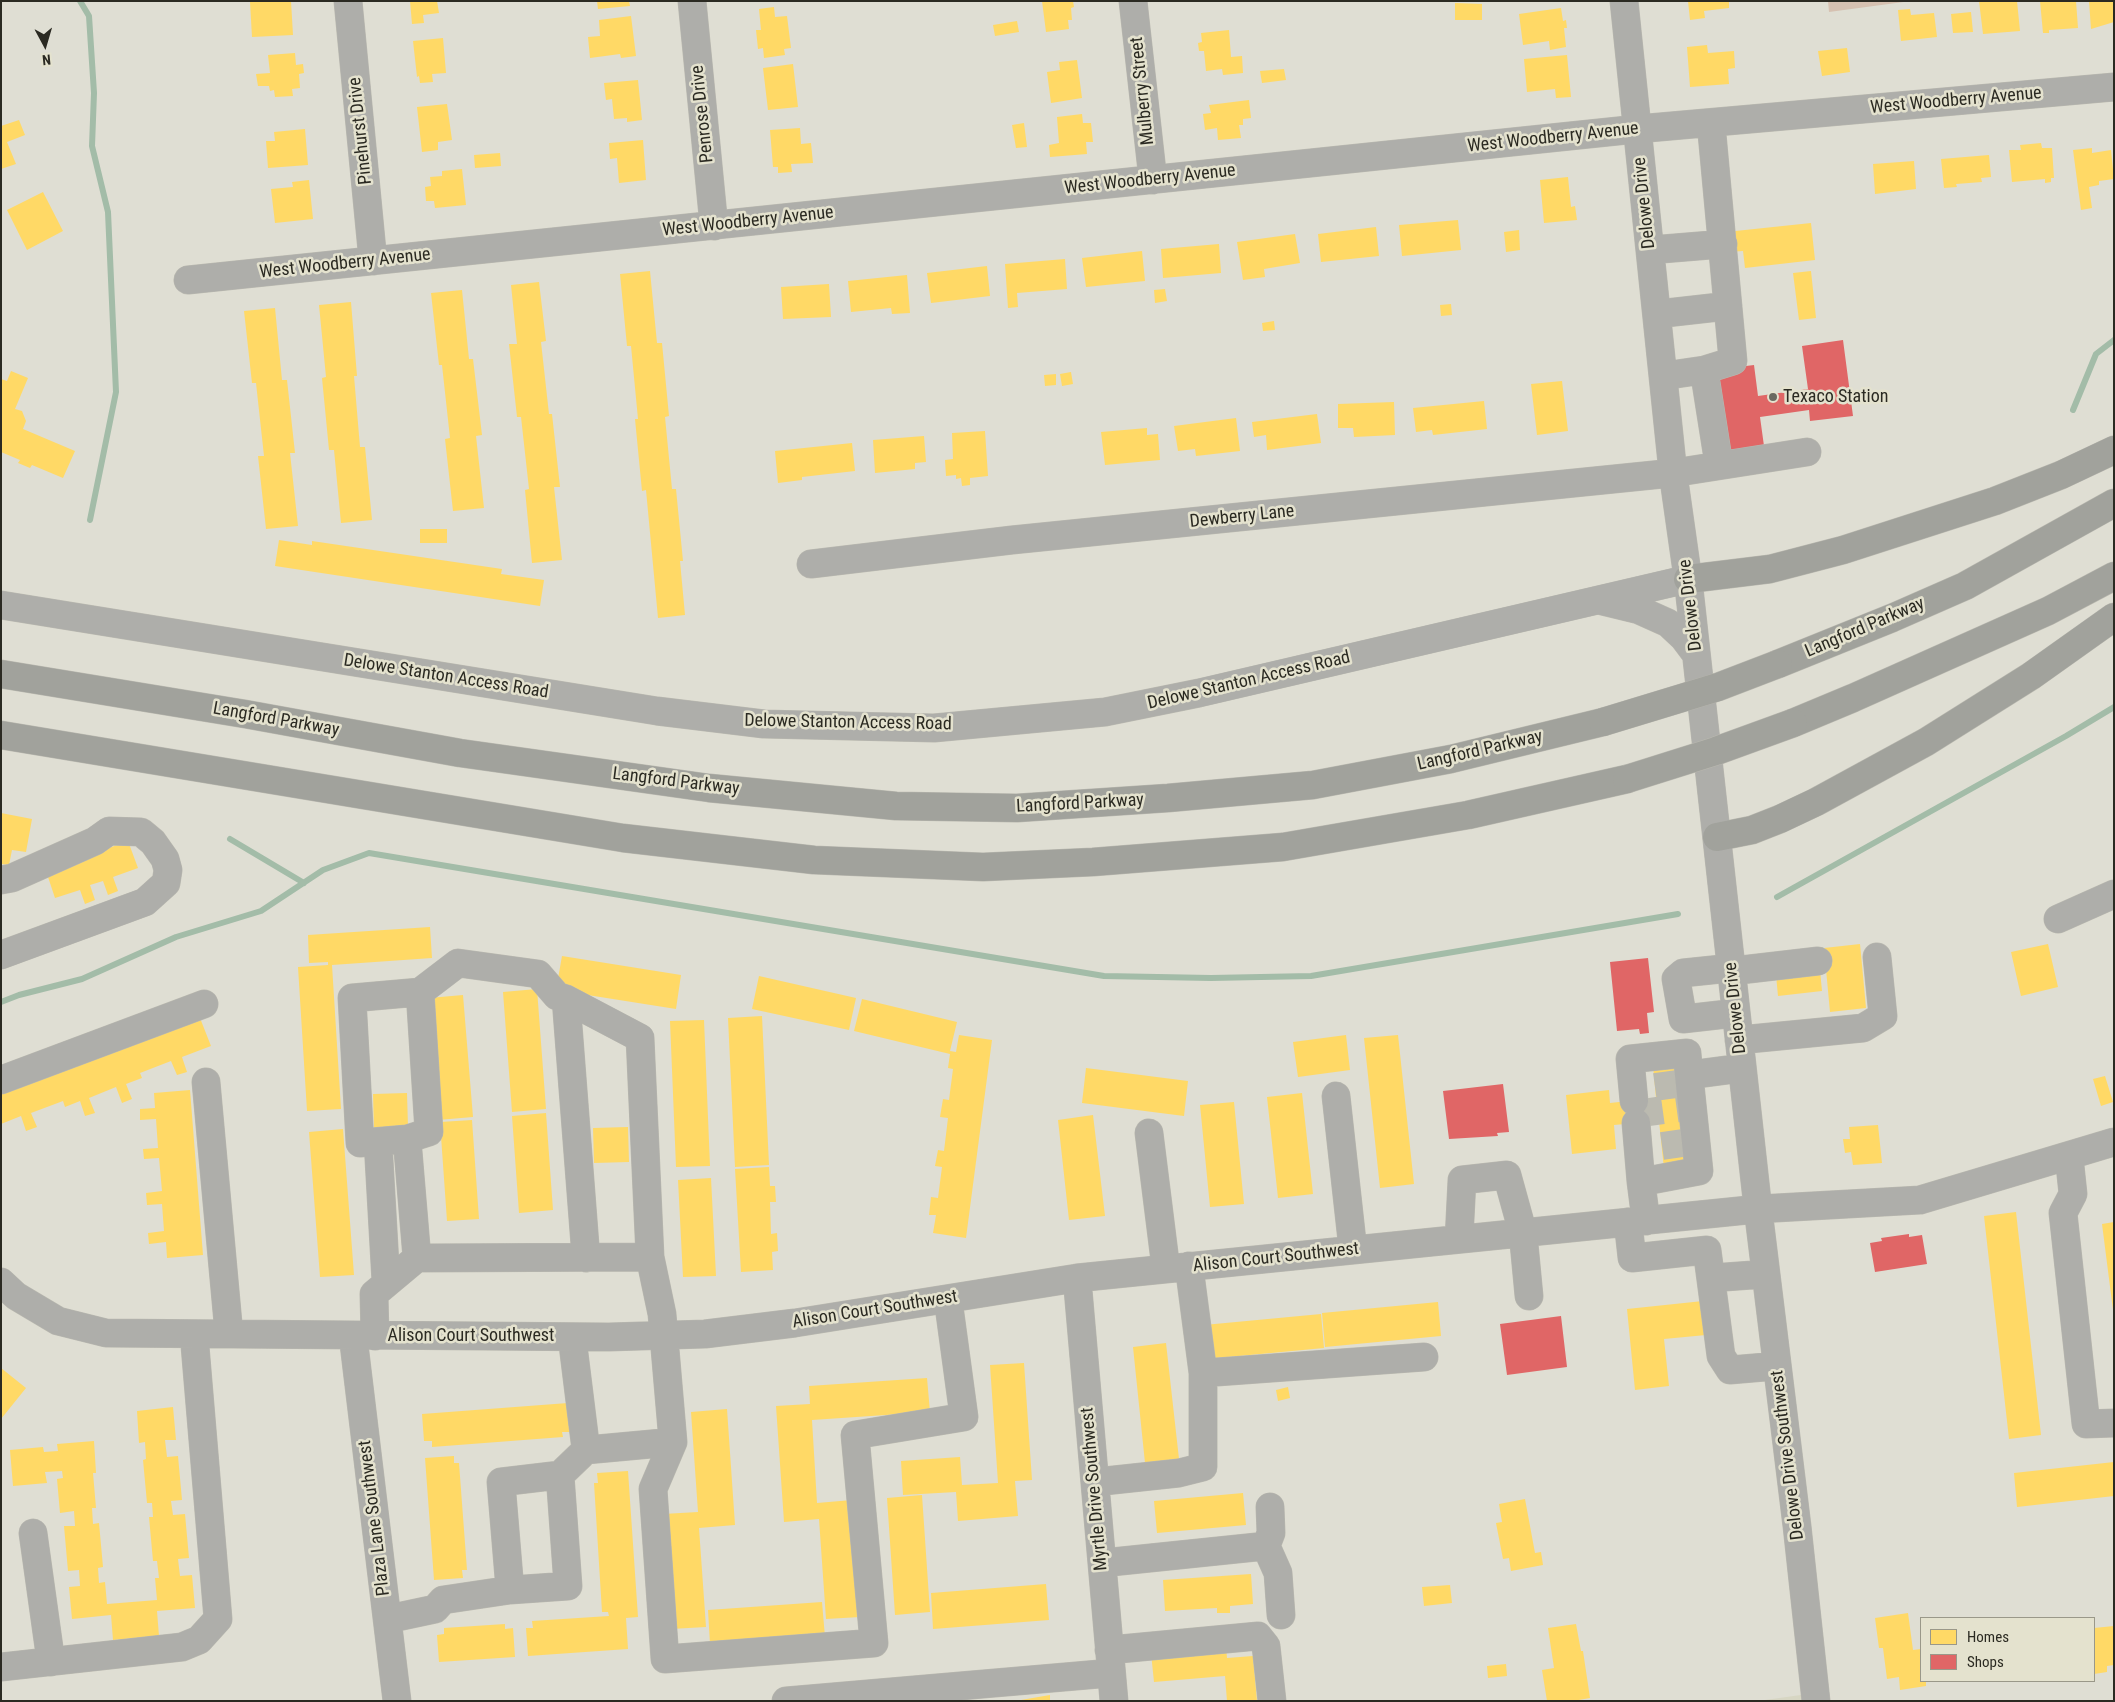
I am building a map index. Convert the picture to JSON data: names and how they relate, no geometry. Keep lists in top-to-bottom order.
{
  "streets": {
    "highway": ["Langford Parkway"],
    "street": [
      "Mulberry Street",
      "West Woodberry Avenue",
      "Penrose Drive",
      "Pinehurst Drive",
      "Delowe Drive",
      "Dewberry Lane",
      "Delowe Stanton Access Road",
      "Alison Court Southwest",
      "Delowe Drive Southwest",
      "Myrtle Drive Southwest",
      "Plaza Lane Southwest"
    ]
  },
  "crossings": [
    ["Mulberry Street", "West Woodberry Avenue"],
    ["West Woodberry Avenue", "Penrose Drive"],
    ["West Woodberry Avenue", "Pinehurst Drive"],
    ["West Woodberry Avenue", "Delowe Drive"],
    ["Delowe Drive", "Dewberry Lane"],
    ["Delowe Drive", "Delowe Stanton Access Road"],
    ["Delowe Drive", "Alison Court Southwest"],
    ["Delowe Drive", "Delowe Drive Southwest"],
    ["Alison Court Southwest", "Delowe Drive Southwest"],
    ["Alison Court Southwest", "Myrtle Drive Southwest"],
    ["Alison Court Southwest", "Plaza Lane Southwest"]
  ],
  "places": ["Texaco Station"],
  "legend": ["Homes", "Shops"],
  "north": "bottom"
}
